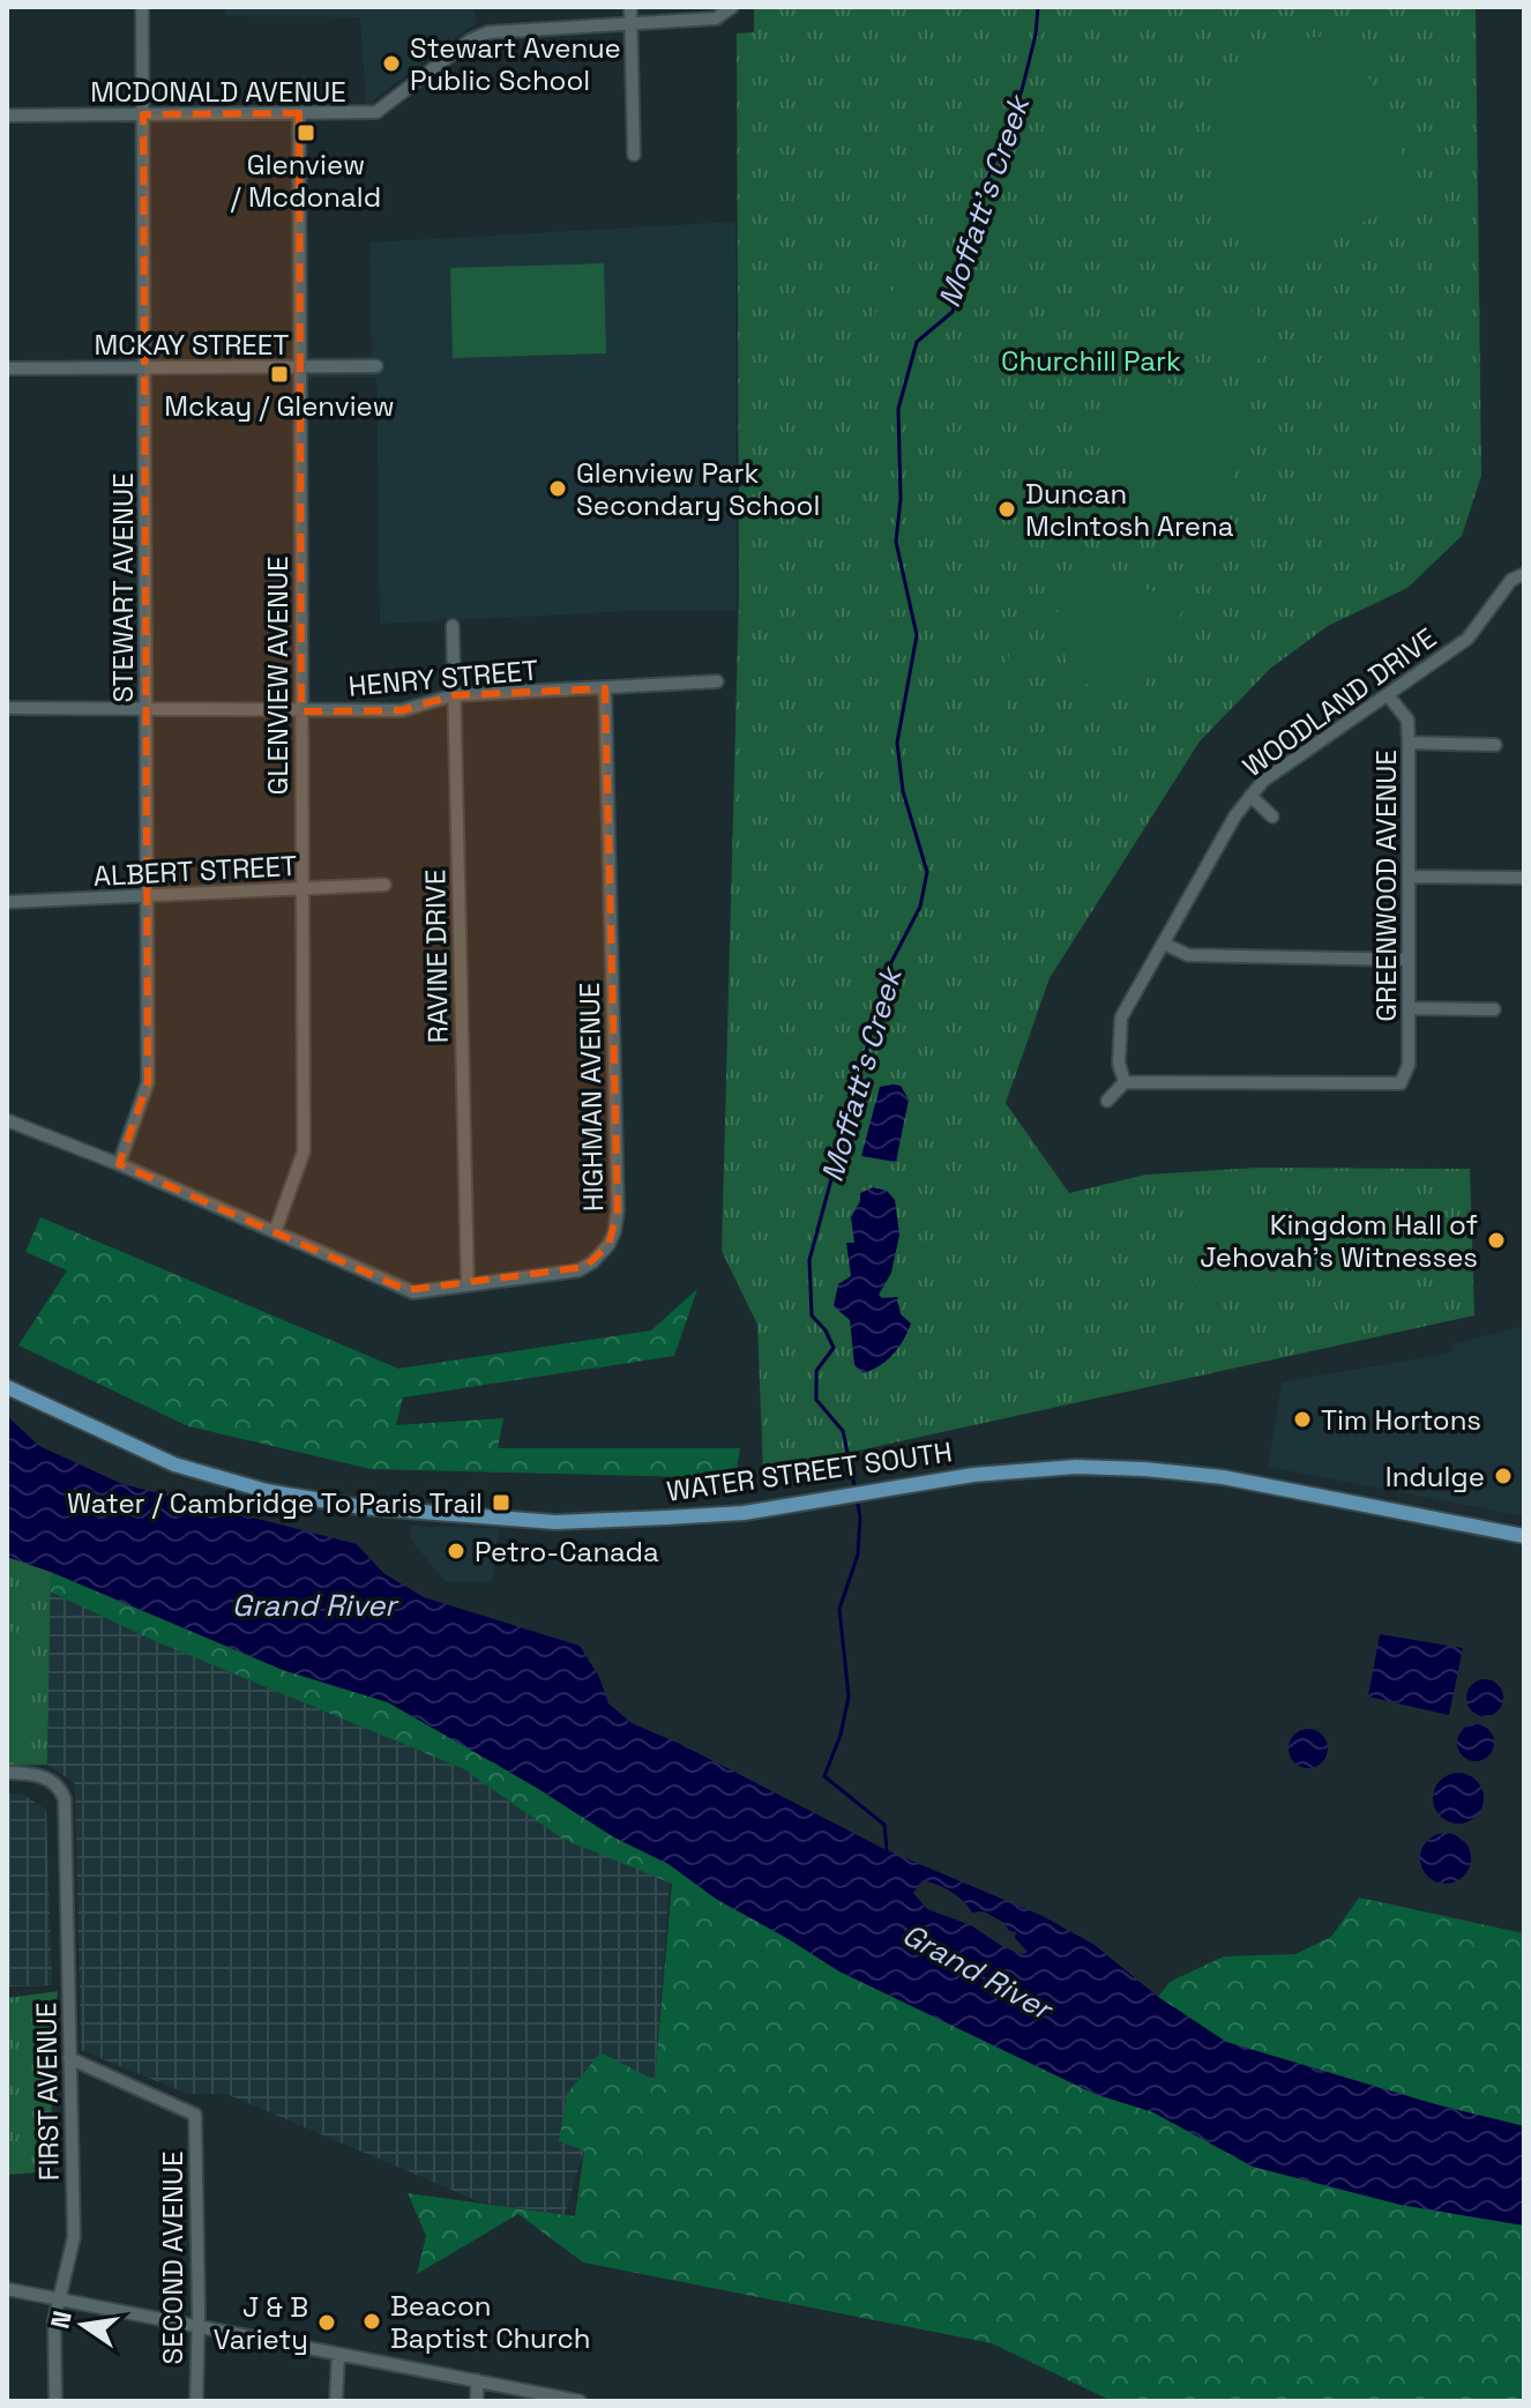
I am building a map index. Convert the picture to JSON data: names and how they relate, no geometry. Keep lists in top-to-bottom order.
{
  "streets": {
    "main road": ["WATER STREET SOUTH"],
    "street": [
      "MCDONALD AVENUE",
      "MCKAY STREET",
      "STEWART AVENUE",
      "GLENVIEW AVENUE",
      "HENRY STREET",
      "WOODLAND DRIVE",
      "ALBERT STREET",
      "GREENWOOD AVENUE",
      "RAVINE DRIVE",
      "HIGHMAN AVENUE",
      "FIRST AVENUE",
      "SECOND AVENUE"
    ]
  },
  "crossings": [
    ["MCDONALD AVENUE", "STEWART AVENUE"],
    ["MCDONALD AVENUE", "GLENVIEW AVENUE"],
    ["MCKAY STREET", "STEWART AVENUE"],
    ["MCKAY STREET", "GLENVIEW AVENUE"],
    ["STEWART AVENUE", "HENRY STREET"],
    ["STEWART AVENUE", "ALBERT STREET"],
    ["STEWART AVENUE", "HIGHMAN AVENUE"],
    ["GLENVIEW AVENUE", "HENRY STREET"],
    ["GLENVIEW AVENUE", "ALBERT STREET"],
    ["GLENVIEW AVENUE", "HIGHMAN AVENUE"],
    ["HENRY STREET", "RAVINE DRIVE"],
    ["HENRY STREET", "HIGHMAN AVENUE"],
    ["WOODLAND DRIVE", "GREENWOOD AVENUE"],
    ["RAVINE DRIVE", "HIGHMAN AVENUE"],
    ["FIRST AVENUE", "SECOND AVENUE"]
  ],
  "water": ["Moffatt's Creek", "Grand River"],
  "parks": ["Churchill Park"],
  "places": {
    "other": [
      "Stewart Avenue Public School",
      "Glenview Park Secondary School",
      "Duncan McIntosh Arena",
      "Kingdom Hall of Jehovah's Witnesses",
      "Tim Hortons",
      "Indulge",
      "Petro-Canada",
      "Beacon Baptist Church",
      "J & B Variety"
    ],
    "transit": ["Glenview / Mcdonald", "Mckay / Glenview", "Water / Cambridge To Paris Trail"]
  },
  "north": "left"
}
